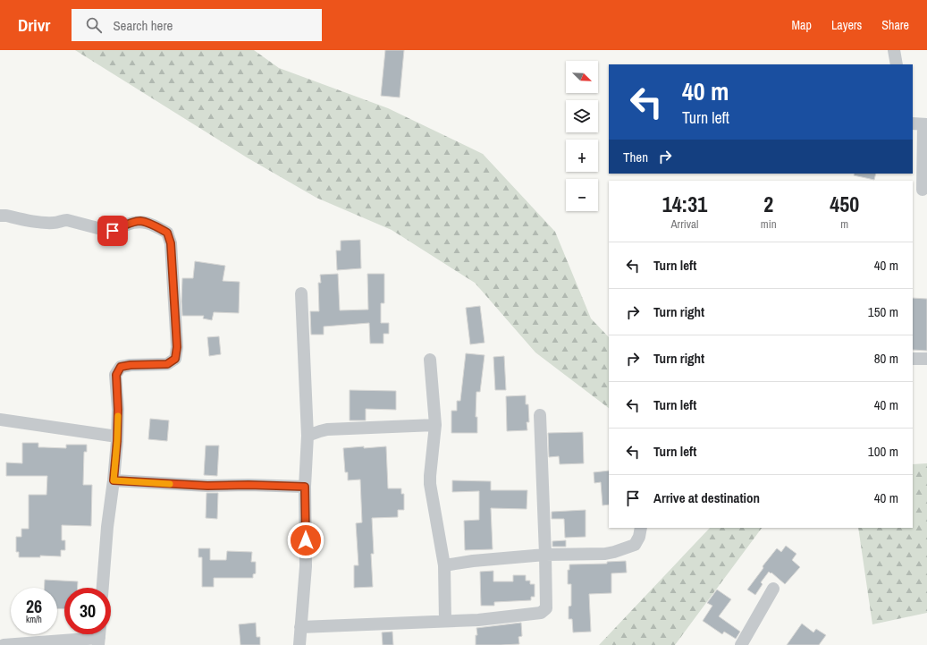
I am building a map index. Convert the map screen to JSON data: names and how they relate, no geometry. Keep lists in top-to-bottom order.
{
  "north": "bottom right",
  "page": {
    "header": "Drivr",
    "search": "Search here",
    "nav": ["Map", "Layers", "Share"],
    "map_buttons": ["+", "−"],
    "turn": ["40 m", "Turn left"],
    "then": "Then",
    "eta": [
      "14:31",
      "Arrival",
      "2",
      "min",
      "450",
      "m"
    ],
    "list": [
      {
        "name": "Turn left",
        "value": "40 m"
      },
      {
        "name": "Turn right",
        "value": "150 m"
      },
      {
        "name": "Turn right",
        "value": "80 m"
      },
      {
        "name": "Turn left",
        "value": "40 m"
      },
      {
        "name": "Turn left",
        "value": "100 m"
      },
      {
        "name": "Arrive at destination",
        "value": "40 m"
      }
    ],
    "speed": "26 km/h",
    "limit": "30"
  }
}
